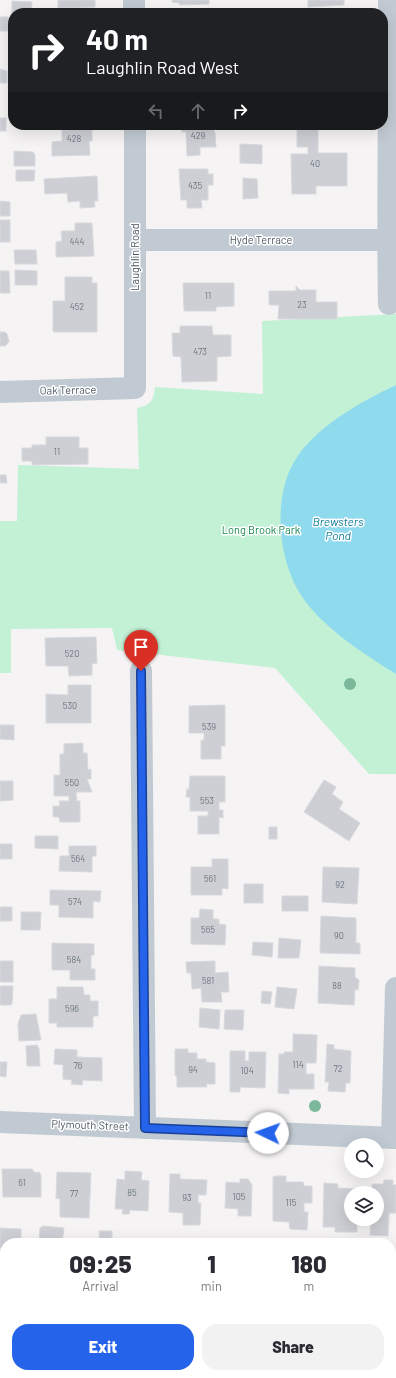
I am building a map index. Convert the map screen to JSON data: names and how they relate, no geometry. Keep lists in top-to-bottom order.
{
  "streets": {
    "street": [
      "Hyde Terrace",
      "Laughlin Road",
      "Oak Terrace",
      "Plymouth Street"
    ]
  },
  "crossings": [
    ["Hyde Terrace", "Laughlin Road"],
    ["Laughlin Road", "Oak Terrace"]
  ],
  "water": ["Brewsters Pond"],
  "parks": ["Long Brook Park"],
  "house_numbers": [
    "429",
    "428",
    "40",
    "435",
    "444",
    "11",
    "23",
    "452",
    "473",
    "11",
    "520",
    "530",
    "539",
    "550",
    "553",
    "564",
    "561",
    "92",
    "574",
    "565",
    "90",
    "584",
    "581",
    "88",
    "596",
    "114",
    "76",
    "72",
    "94",
    "104",
    "61",
    "85",
    "77",
    "105",
    "93",
    "115"
  ],
  "page": {
    "turn": ["40 m", "Laughlin Road West"],
    "eta": [
      "09:25",
      "Arrival",
      "1",
      "min",
      "180",
      "m"
    ],
    "buttons": ["Exit", "Share"]
  }
}
